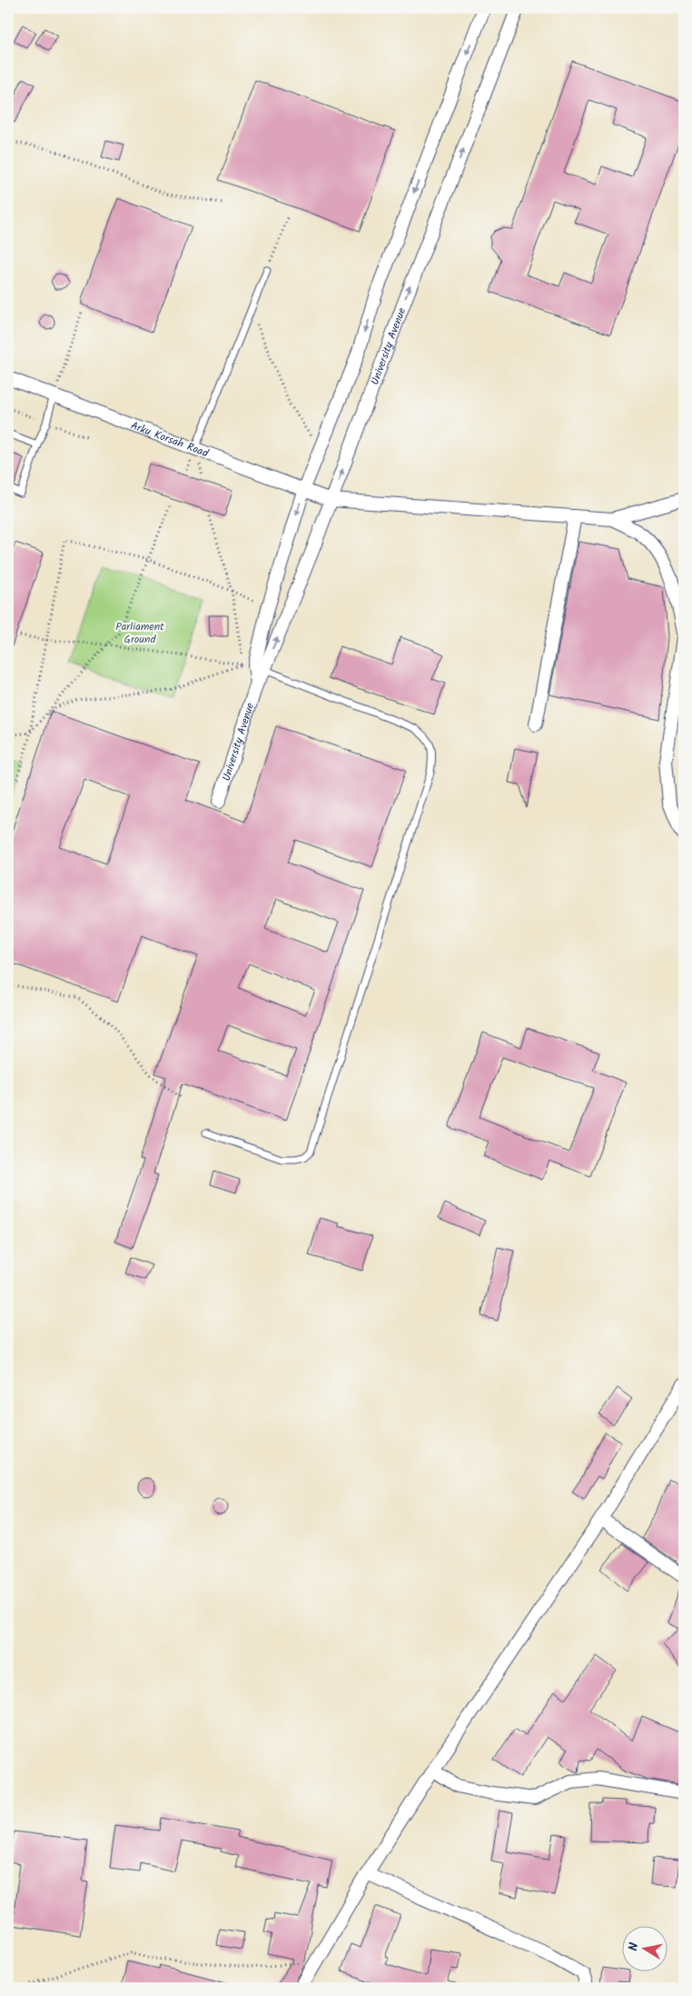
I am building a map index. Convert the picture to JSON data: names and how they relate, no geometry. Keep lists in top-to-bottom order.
{
  "streets": {
    "street": ["University Avenue", "Arku Korsah Road"]
  },
  "crossings": [
    ["University Avenue", "Arku Korsah Road"]
  ],
  "parks": ["Parliament Ground"],
  "north": "left"
}
